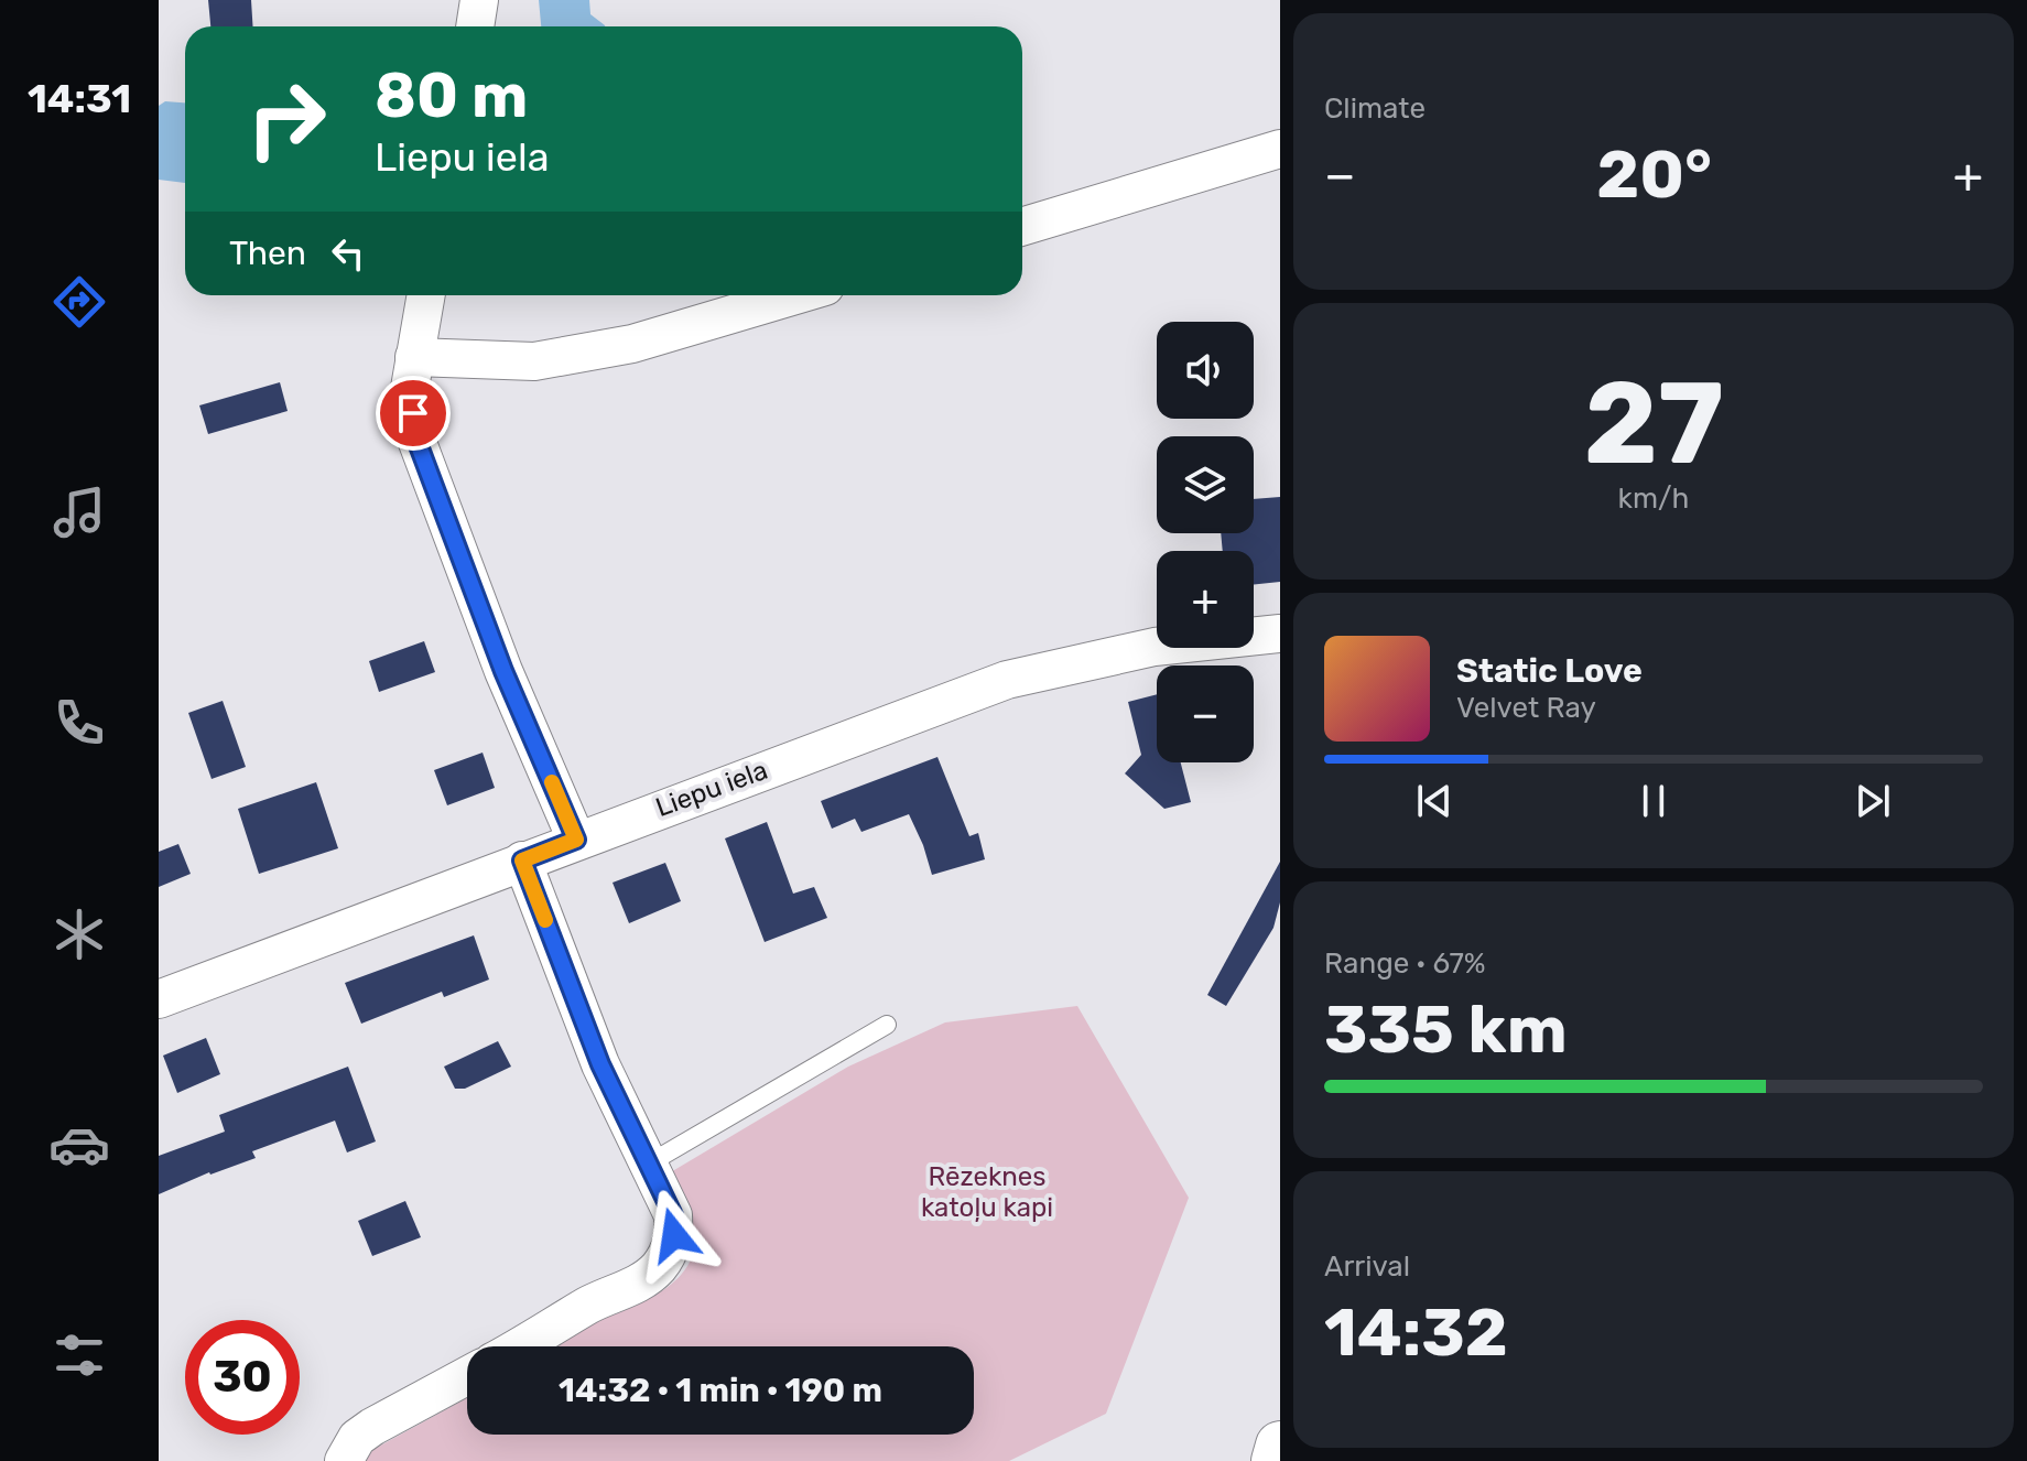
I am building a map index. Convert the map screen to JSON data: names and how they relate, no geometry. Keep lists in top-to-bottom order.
{
  "streets": {
    "street": ["Liepu iela"]
  },
  "parks": ["Rēzeknes katoļu kapi"],
  "page": {
    "tabs": "14:31",
    "tile": [
      "Climate",
      ["27", "km/h"],
      ["Range · 67%", "335 km"],
      ["Arrival", "14:32"]
    ],
    "turn": ["80 m", "Liepu iela"],
    "heat": ["−", "20°", "+"],
    "then": "Then",
    "map_buttons": ["+", "−"],
    "song": ["Static Love", "Velvet Ray"],
    "limit": "30",
    "trip": "14:32 · 1 min · 190 m"
  }
}
